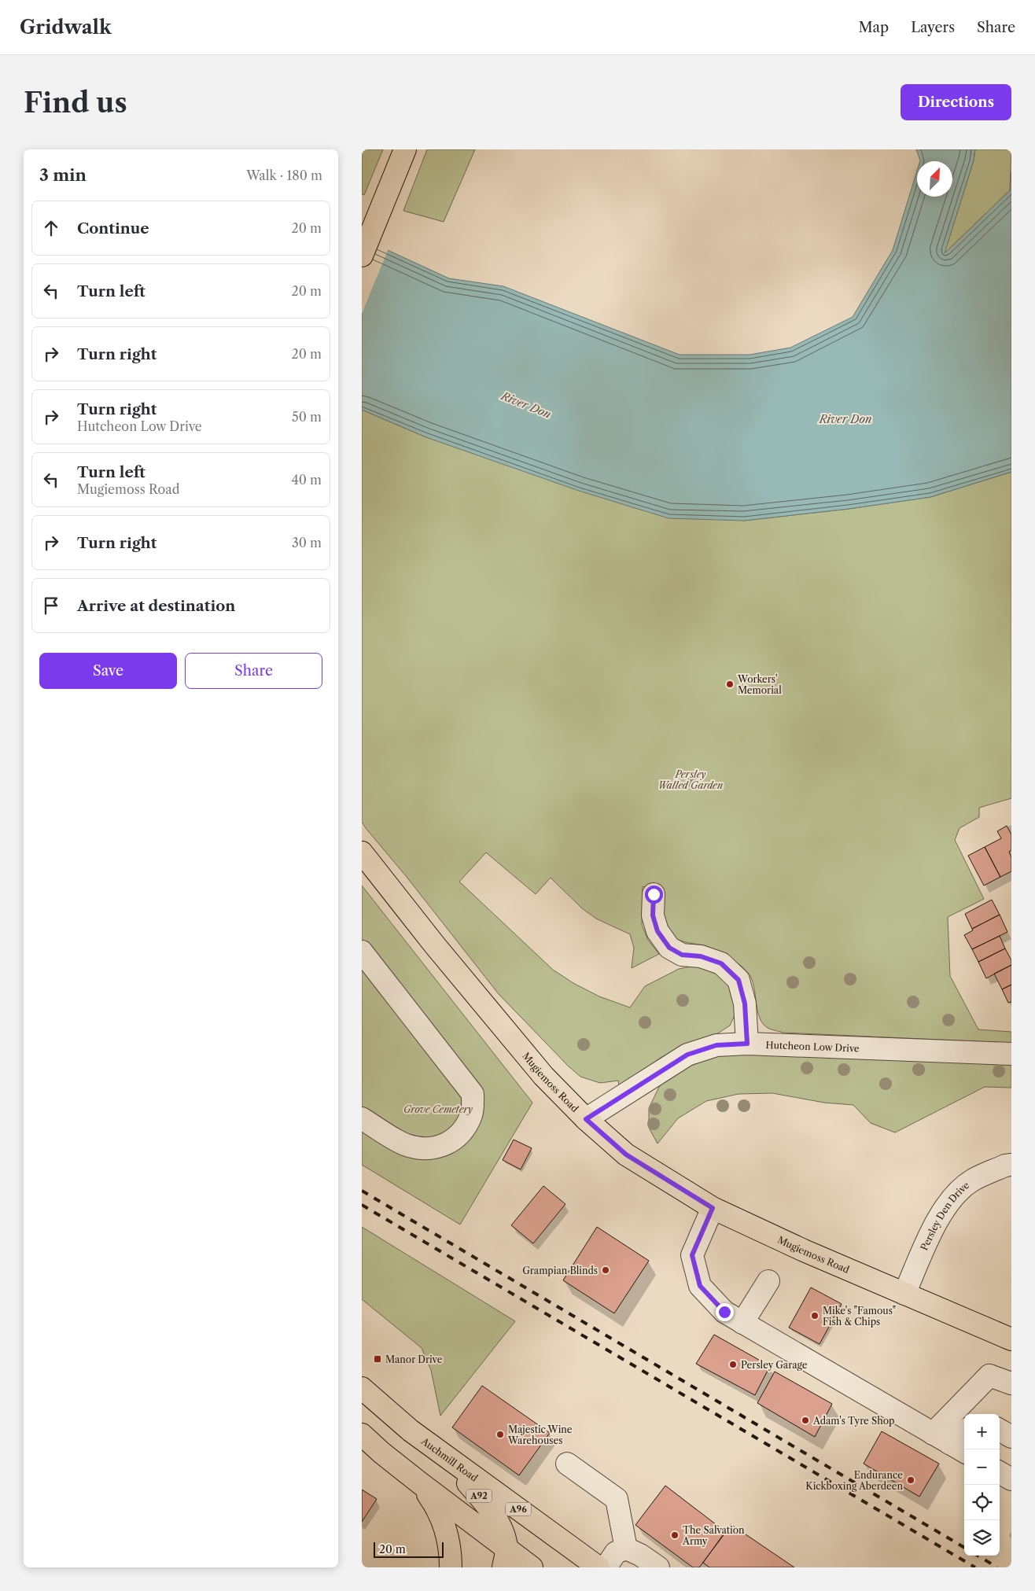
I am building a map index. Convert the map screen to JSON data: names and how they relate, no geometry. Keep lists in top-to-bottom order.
{
  "streets": {
    "main road": [
      "Mugiemoss Road",
      "Auchmill Road",
      "A92",
      "A96"
    ],
    "street": ["Hutcheon Low Drive", "Persley Den Drive"]
  },
  "crossings": [
    ["Hutcheon Low Drive", "Mugiemoss Road"],
    ["Mugiemoss Road", "Persley Den Drive"],
    ["Auchmill Road", "A92"]
  ],
  "water": ["River Don"],
  "parks": ["Persley Walled Garden", "Grove Cemetery"],
  "places": {
    "other": [
      "Workers' Memorial",
      "Grampian Blinds",
      "Mike's \"Famous\" Fish & Chips",
      "Persley Garage",
      "Adam's Tyre Shop",
      "Majestic Wine Warehouses",
      "Endurance Kickboxing Aberdeen",
      "The Salvation Army"
    ],
    "transit": ["Manor Drive"]
  },
  "scale_bar": "20 m",
  "north": "top right",
  "page": {
    "header": "Gridwalk",
    "nav": ["Map", "Layers", "Share"],
    "buttons": [
      "Directions",
      ["Save", "Share"]
    ],
    "title": "Find us",
    "heading": ["3 min", "Walk · 180 m"],
    "list": [
      ["Continue", "20 m"],
      ["Turn left", "20 m"],
      ["Turn right", "20 m"],
      ["Turn right", "Hutcheon Low Drive", "50 m"],
      ["Turn left", "Mugiemoss Road", "40 m"],
      ["Turn right", "30 m"],
      "Arrive at destination"
    ],
    "map_buttons": ["+", "−"],
    "scale": "20 m"
  }
}
